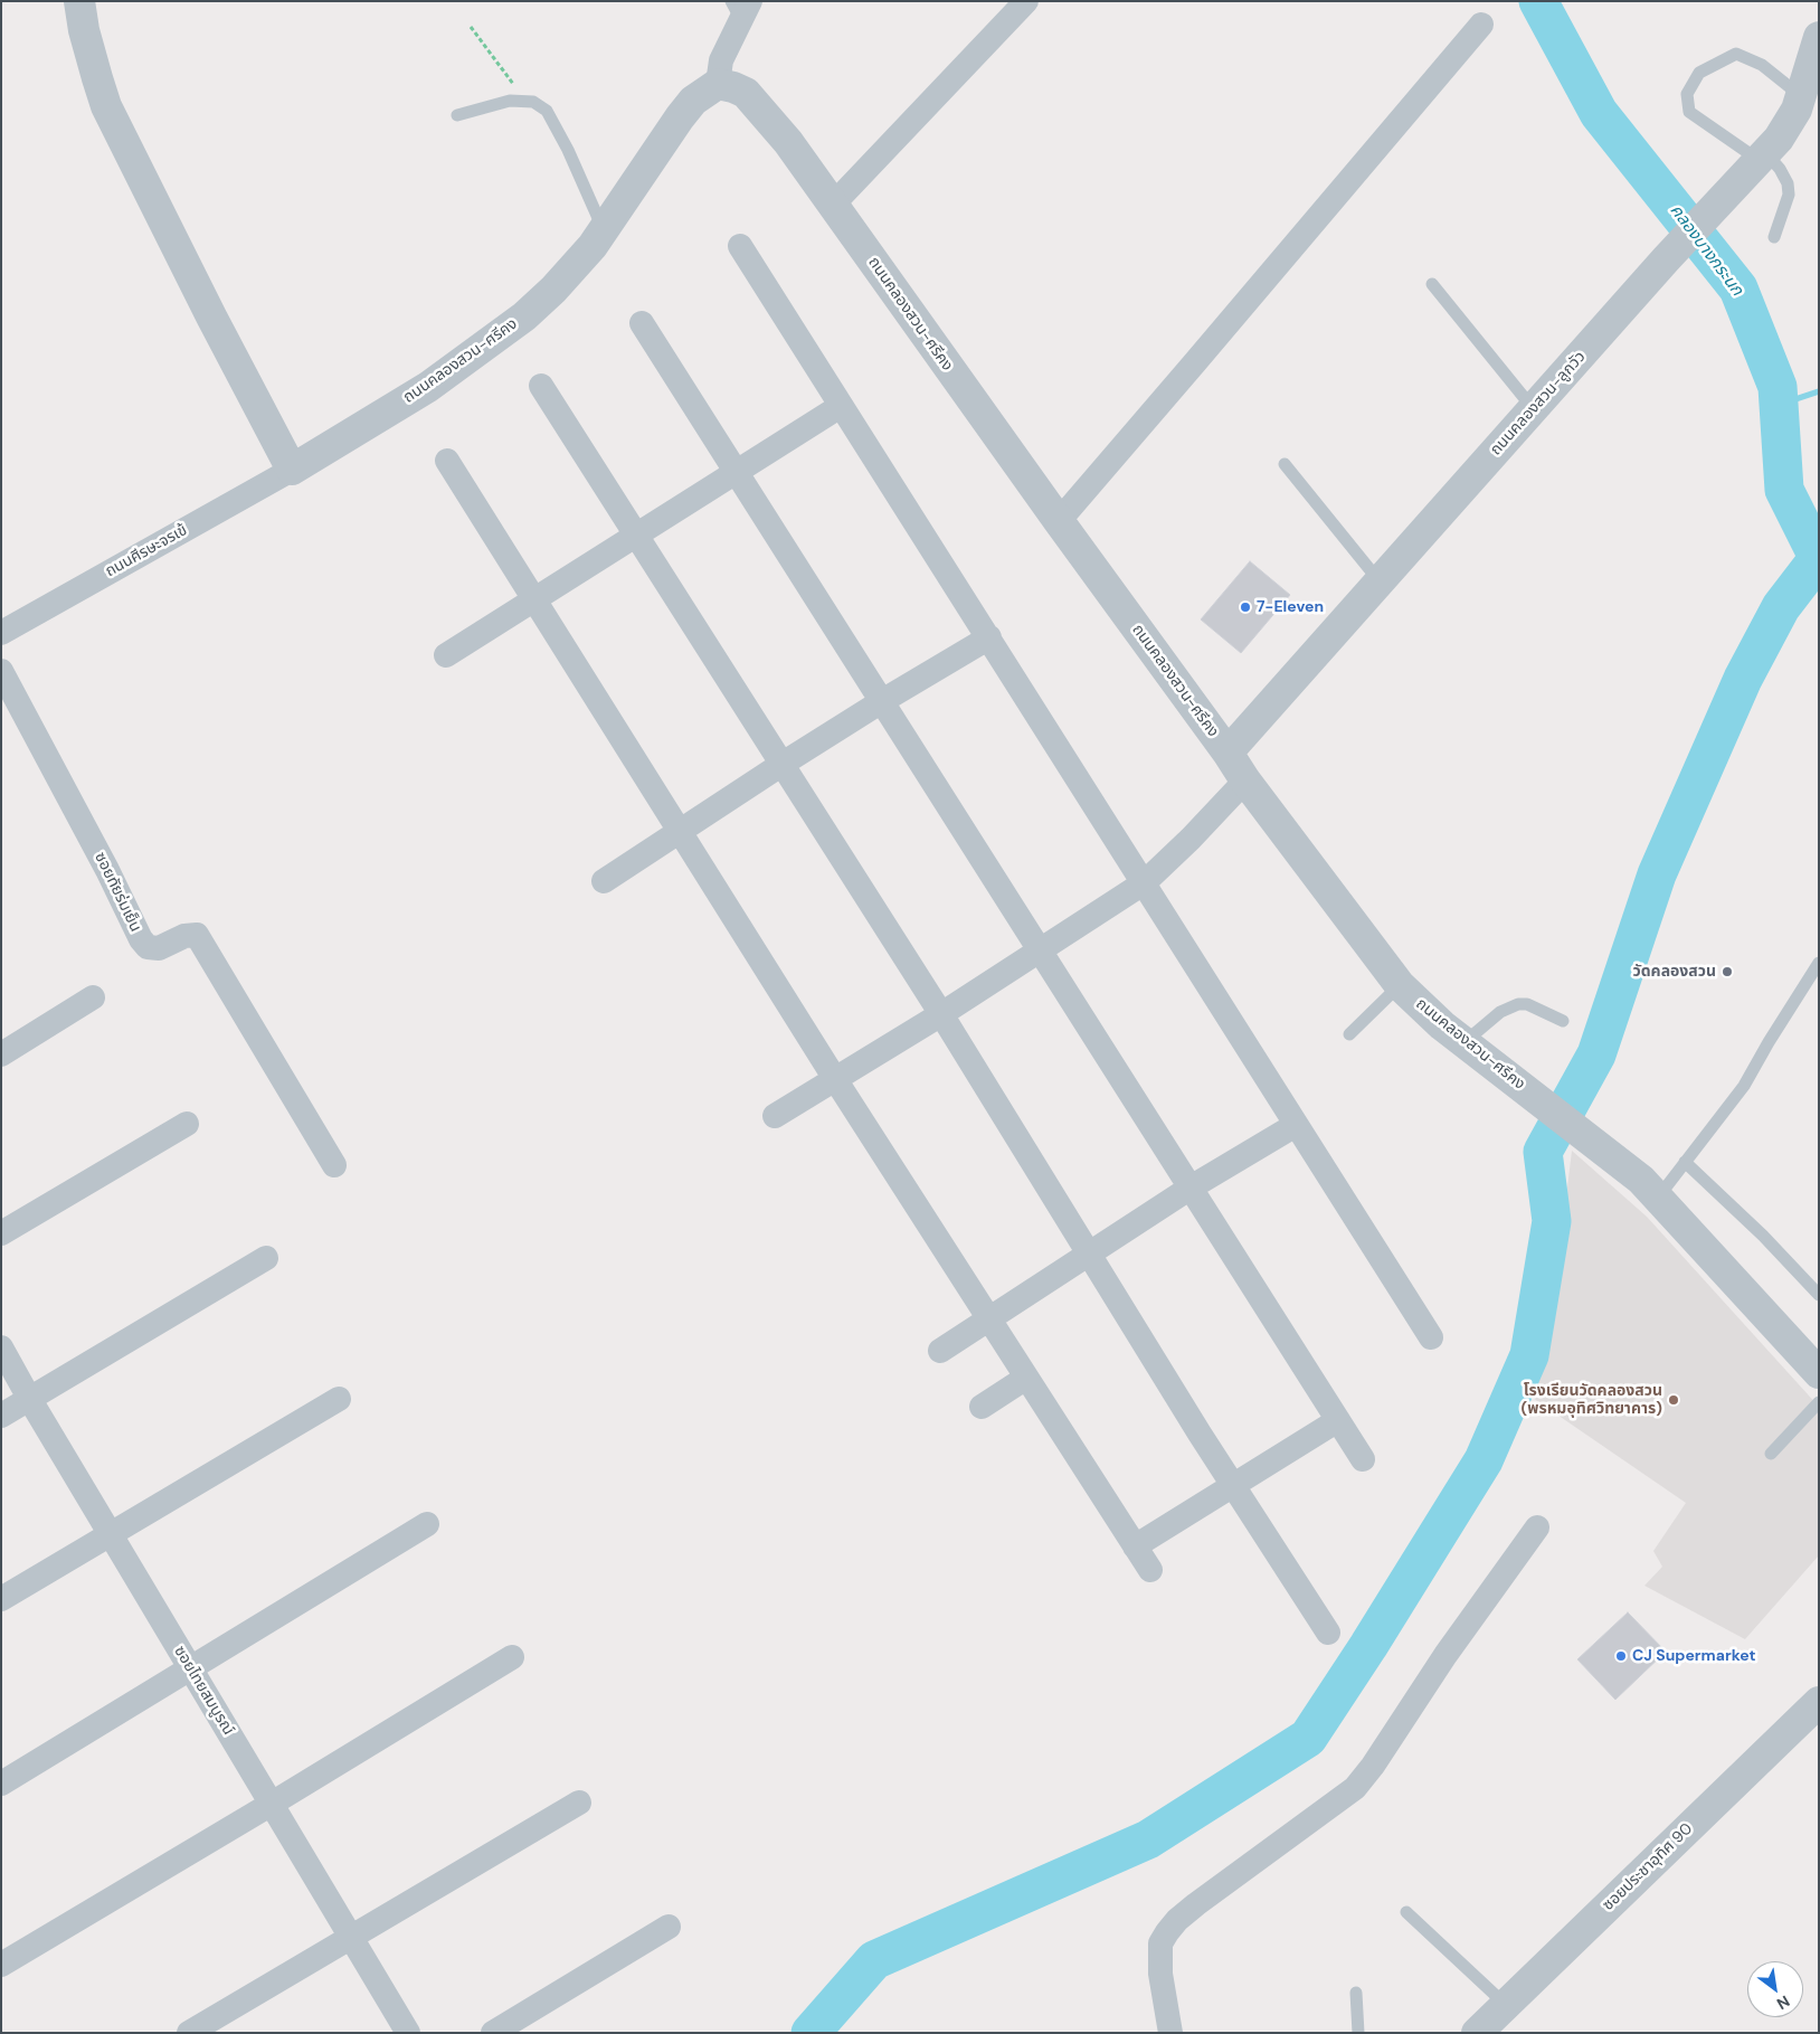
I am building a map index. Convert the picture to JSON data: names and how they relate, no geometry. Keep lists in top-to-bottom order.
{
  "streets": {
    "street": [
      "ถนนคลองสวน-ศรีคง",
      "ถนนคลองสวน-ลูกวัว",
      "ถนนศีรษะจรเข้",
      "ซอยทัยร่มเย็น",
      "ซอยไทยสมบูรณ์",
      "ซอยประชาอุทิศ 90"
    ]
  },
  "crossings": [
    ["ถนนคลองสวน-ศรีคง", "ถนนคลองสวน-ลูกวัว"],
    ["ถนนคลองสวน-ศรีคง", "ถนนศีรษะจรเข้"]
  ],
  "water": ["คลองบางกระนก"],
  "places": [
    "7-Eleven",
    "วัดคลองสวน",
    "โรงเรียนวัดคลองสวน (พรหมอุทิศวิทยาคาร)",
    "CJ Supermarket"
  ],
  "north": "bottom right"
}
